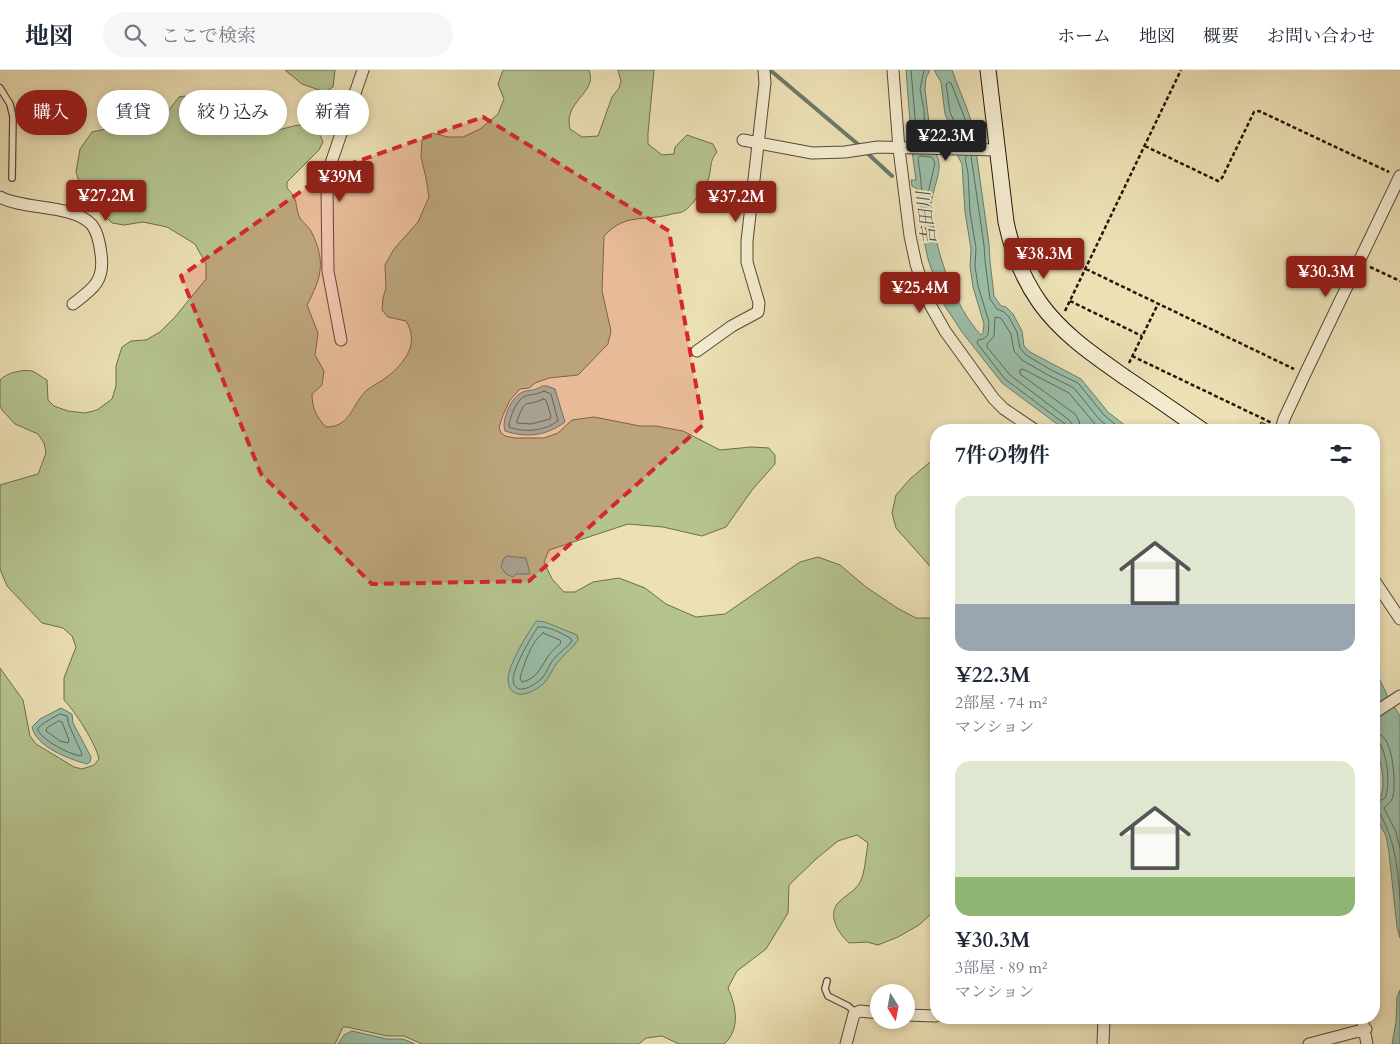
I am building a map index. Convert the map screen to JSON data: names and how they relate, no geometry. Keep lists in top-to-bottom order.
{
  "water": ["吉田川"],
  "north": "bottom",
  "page": {
    "header": "地図",
    "search": "ここで検索",
    "nav": [
      "ホーム",
      "地図",
      "概要",
      "お問い合わせ"
    ],
    "chip": [
      "購入",
      "賃貸",
      "絞り込み",
      "新着"
    ],
    "price": [
      "¥22.3M",
      "¥39M",
      "¥27.2M",
      "¥37.2M",
      "¥38.3M",
      "¥30.3M",
      "¥25.4M"
    ],
    "heading": "7件の物件",
    "list": [
      {
        "name": "¥22.3M",
        "note": "2部屋 · 74 m² · マンション"
      },
      {
        "name": "¥30.3M",
        "note": "3部屋 · 89 m² · マンション"
      }
    ]
  }
}
